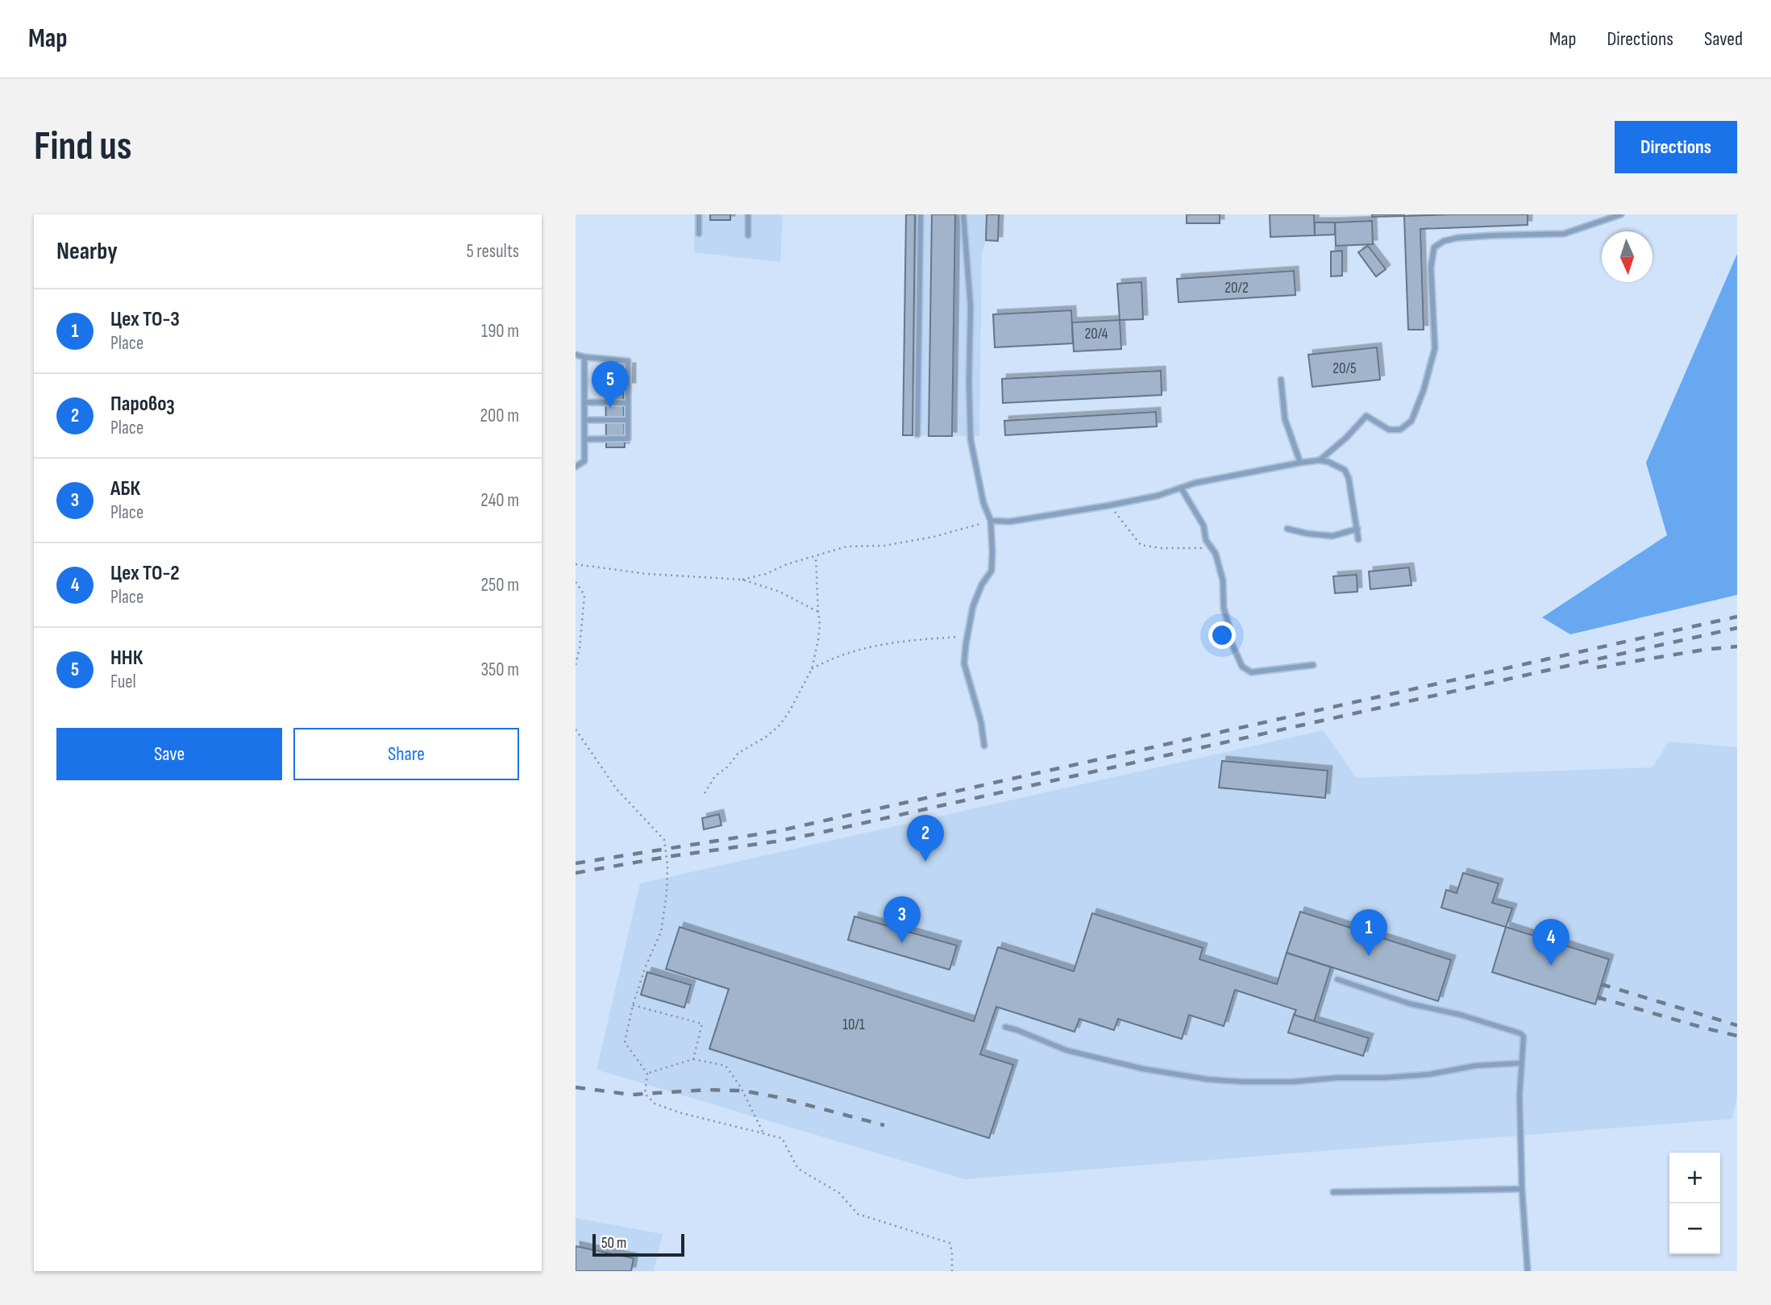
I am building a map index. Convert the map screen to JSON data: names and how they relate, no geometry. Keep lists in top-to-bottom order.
{
  "house_numbers": [
    "20/2",
    "20/4",
    "20/5",
    "10/1"
  ],
  "scale_bar": "50 m",
  "north": "bottom",
  "page": {
    "header": "Map",
    "nav": ["Map", "Directions", "Saved"],
    "buttons": [
      "Directions",
      ["Save", "Share"]
    ],
    "title": "Find us",
    "heading": ["Nearby", "5 results"],
    "list": [
      {
        "mark": "1",
        "name": "Цех ТО-3",
        "note": "Place",
        "value": "190 m"
      },
      {
        "mark": "2",
        "name": "Паровоз",
        "note": "Place",
        "value": "200 m"
      },
      {
        "mark": "3",
        "name": "АБК",
        "note": "Place",
        "value": "240 m"
      },
      {
        "mark": "4",
        "name": "Цех ТО-2",
        "note": "Place",
        "value": "250 m"
      },
      {
        "mark": "5",
        "name": "ННК",
        "note": "Fuel",
        "value": "350 m"
      }
    ],
    "pins": [
      "5",
      "2",
      "3",
      "1",
      "4"
    ],
    "map_buttons": ["+", "−"],
    "scale": "50 m"
  }
}
